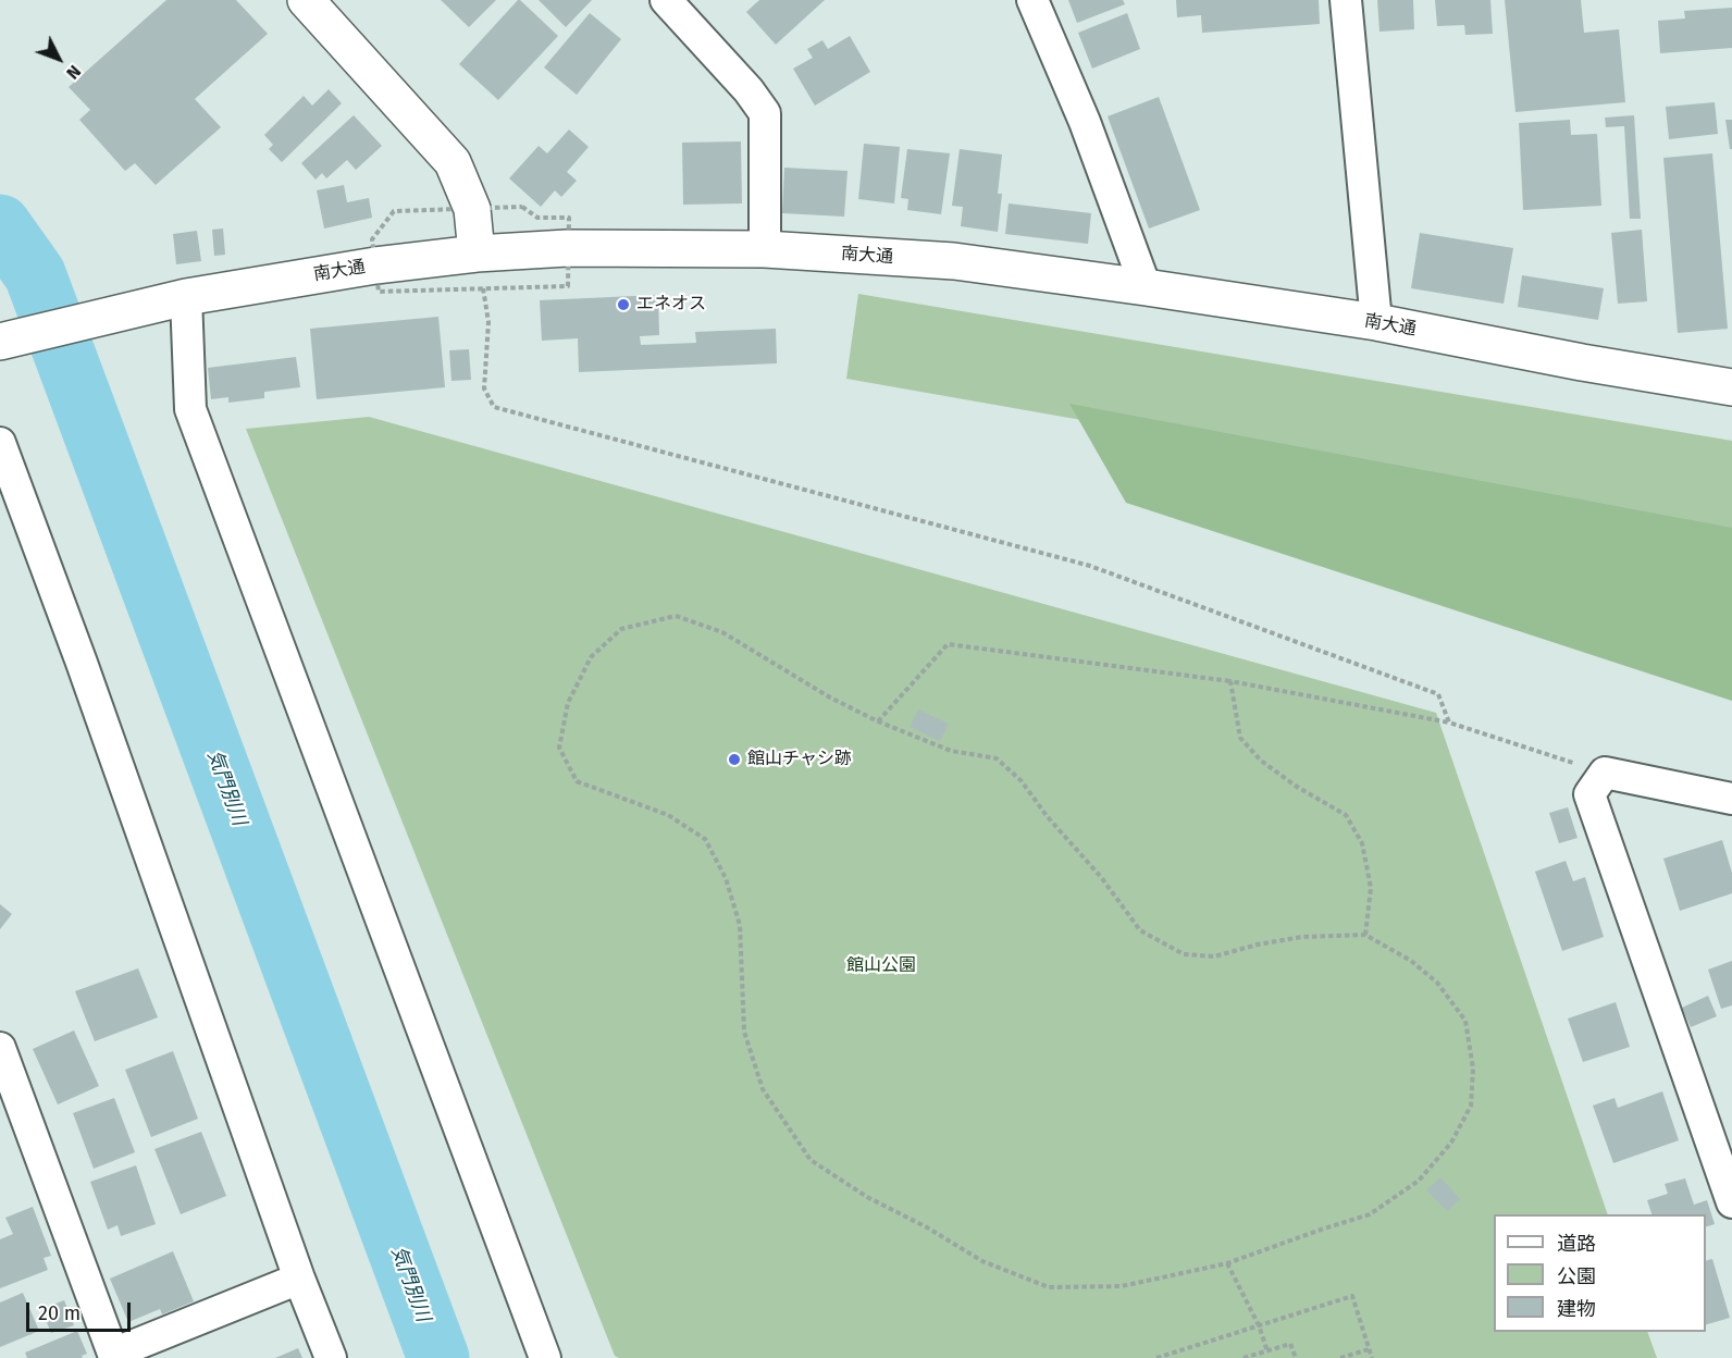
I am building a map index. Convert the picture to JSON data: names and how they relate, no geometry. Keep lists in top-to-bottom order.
{
  "streets": {
    "street": ["南大通"]
  },
  "water": ["気門別川"],
  "parks": ["館山公園"],
  "places": ["エネオス", "館山チャシ跡"],
  "legend": ["道路", "公園", "建物"],
  "scale_bar": "20 m",
  "north": "bottom right"
}
